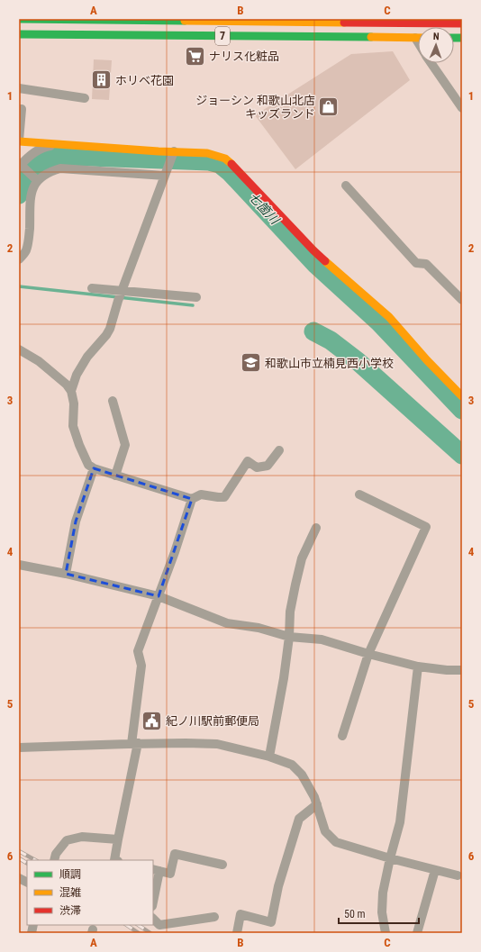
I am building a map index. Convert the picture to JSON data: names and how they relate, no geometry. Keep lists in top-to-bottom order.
{
  "streets": {
    "main road": ["7"]
  },
  "water": ["七箇川"],
  "places": {
    "supermarket": ["ナリス化粧品"],
    "building": ["ホリベ花園"],
    "shop": ["ジョーシン 和歌山北店 キッズランド"],
    "school or university": ["和歌山市立楠見西小学校"],
    "public building": ["紀ノ川駅前郵便局"]
  },
  "legend": ["順調", "混雑", "渋滞"],
  "scale_bar": "50 m",
  "north": "top",
  "grid": {
    "columns": ["A", "B", "C"],
    "rows": [
      "1",
      "2",
      "3",
      "4",
      "5",
      "6"
    ]
  }
}
